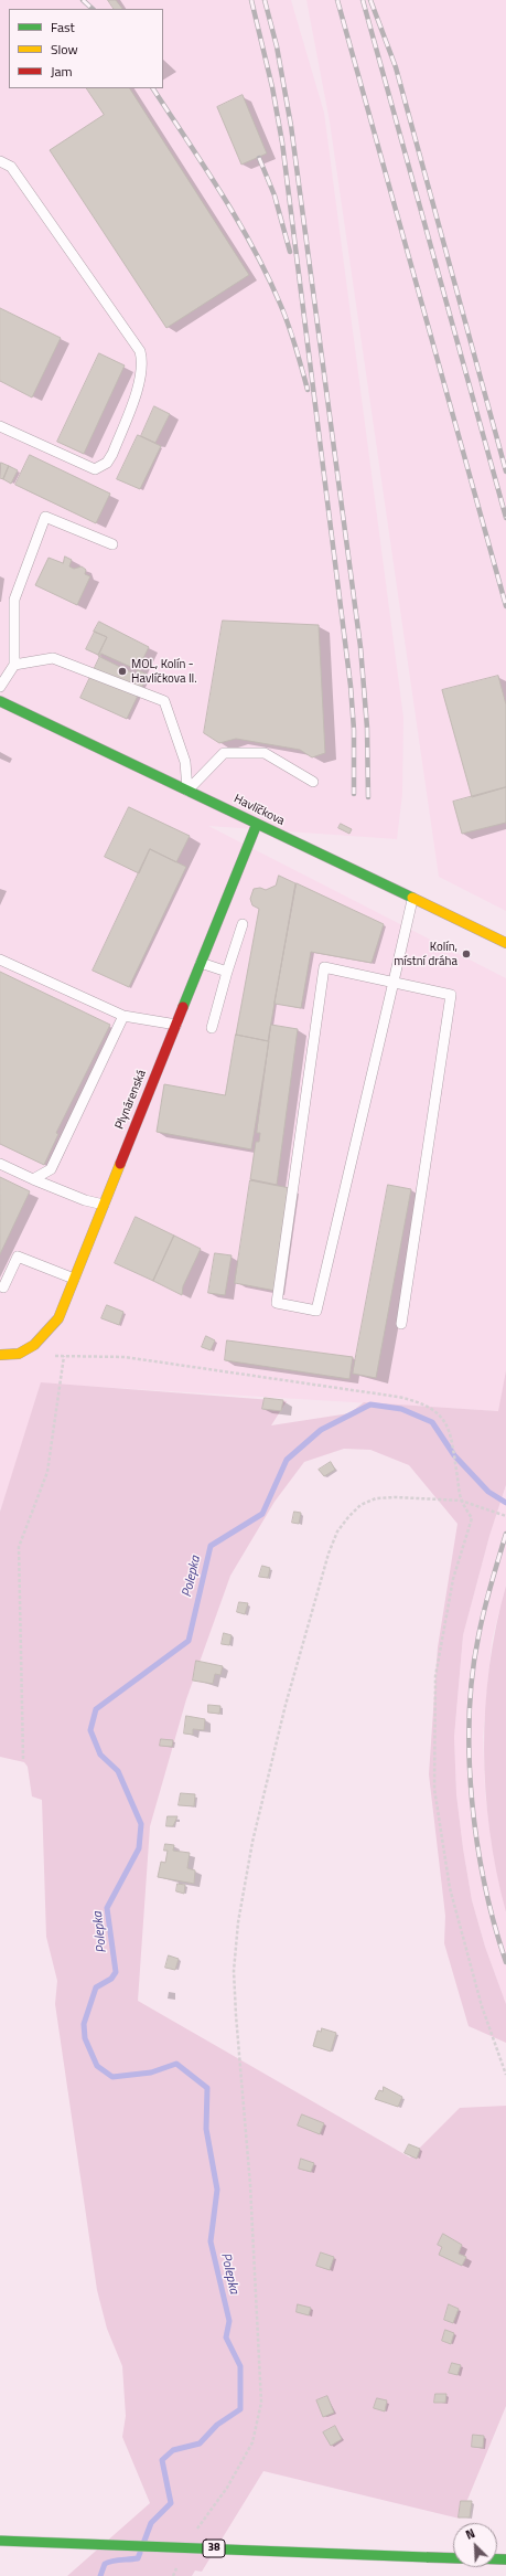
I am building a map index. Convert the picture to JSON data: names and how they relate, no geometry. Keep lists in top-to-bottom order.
{
  "streets": {
    "street": ["Havlíčkova", "Plynárenská", "38"]
  },
  "crossings": [
    ["Havlíčkova", "Plynárenská"]
  ],
  "water": ["Polepka"],
  "places": ["MOL, Kolín - Havlíčkova II.", "Kolín, místní dráha"],
  "legend": ["Fast", "Slow", "Jam"],
  "north": "top left"
}
